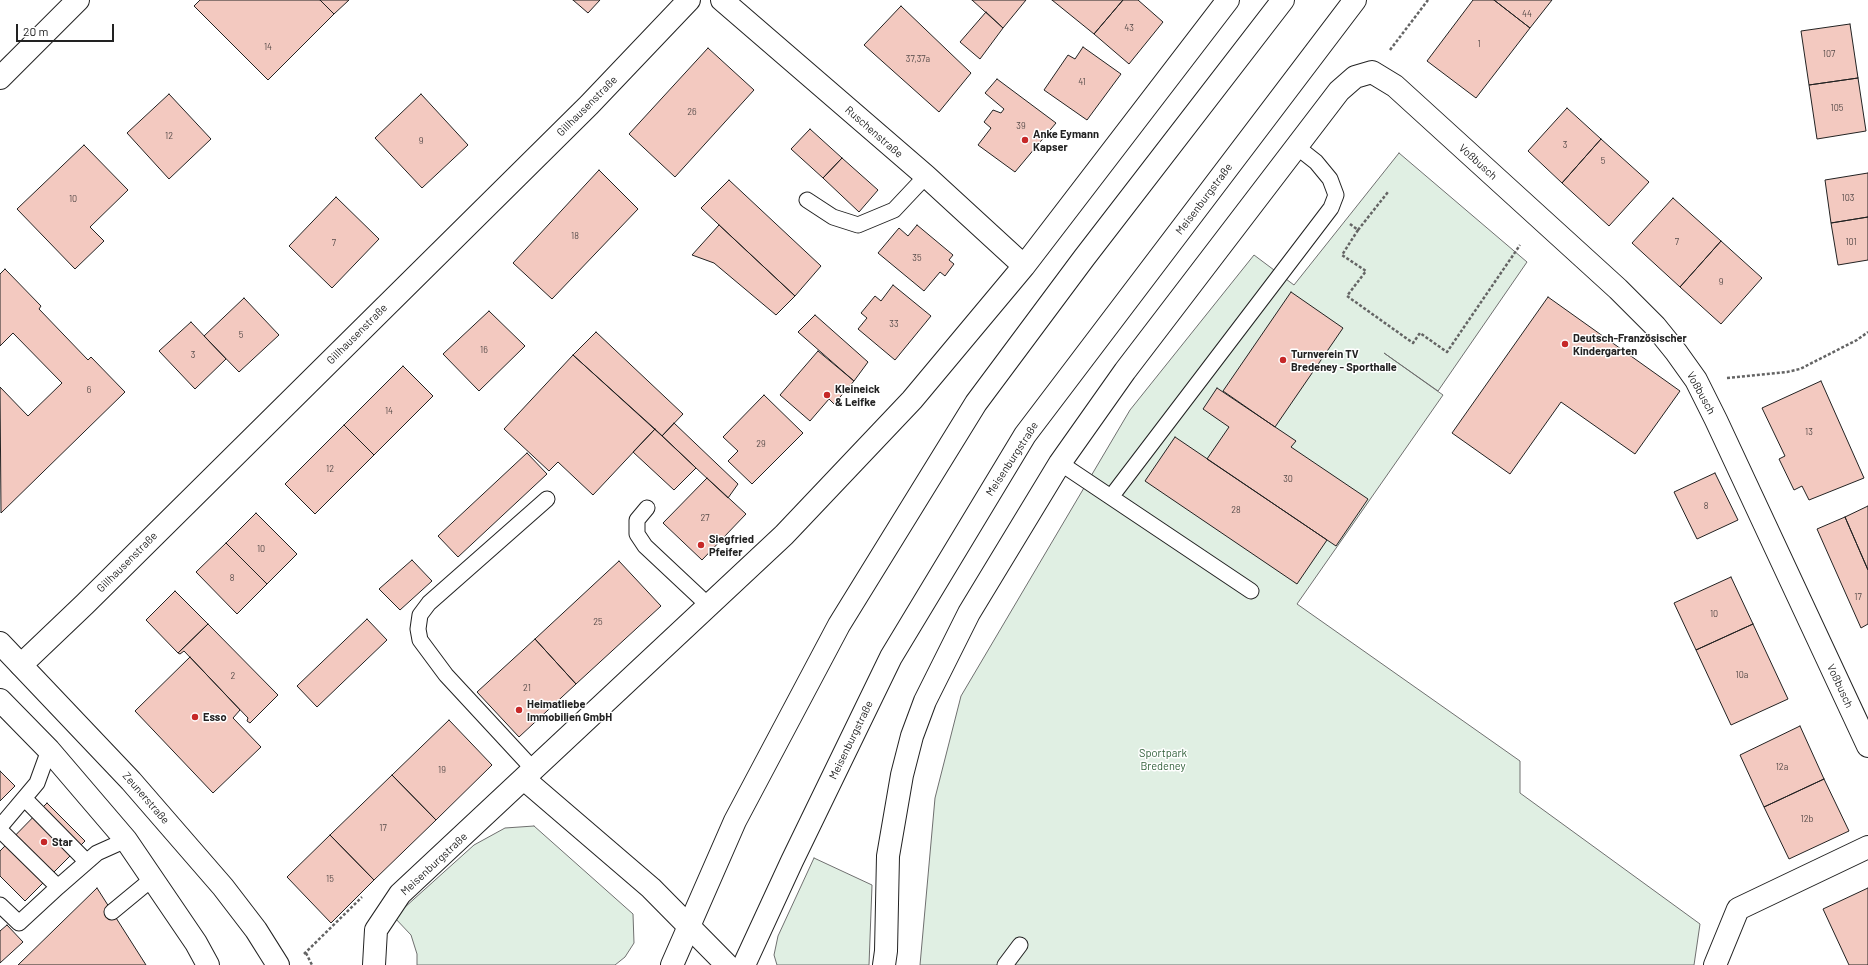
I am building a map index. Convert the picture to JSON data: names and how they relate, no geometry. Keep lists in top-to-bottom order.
{
  "streets": {
    "street": [
      "Gillhausenstraße",
      "Ruschenstraße",
      "Voßbusch",
      "Meisenburgstraße",
      "Zeunerstraße"
    ]
  },
  "crossings": [
    ["Gillhausenstraße", "Zeunerstraße"],
    ["Ruschenstraße", "Meisenburgstraße"]
  ],
  "parks": ["Sportpark Bredeney"],
  "places": [
    "Anke Eymann Kapser",
    "Deutsch-Französischer Kindergarten",
    "Turnverein TV Bredeney - Sporthalle",
    "Kleineick & Leifke",
    "Siegfried Pfeifer",
    "Heimatliebe Immobilien GmbH",
    "Esso",
    "Star"
  ],
  "house_numbers": [
    "44",
    "43",
    "1",
    "14",
    "107",
    "37,37a",
    "41",
    "105",
    "26",
    "39",
    "12",
    "9",
    "3",
    "5",
    "103",
    "10",
    "18",
    "7",
    "101",
    "7",
    "35",
    "9",
    "33",
    "5",
    "16",
    "3",
    "6",
    "14",
    "13",
    "29",
    "12",
    "30",
    "8",
    "28",
    "27",
    "10",
    "8",
    "17",
    "10",
    "25",
    "10a",
    "2",
    "21",
    "12a",
    "19",
    "12b",
    "17",
    "15"
  ],
  "scale_bar": "20 m"
}
